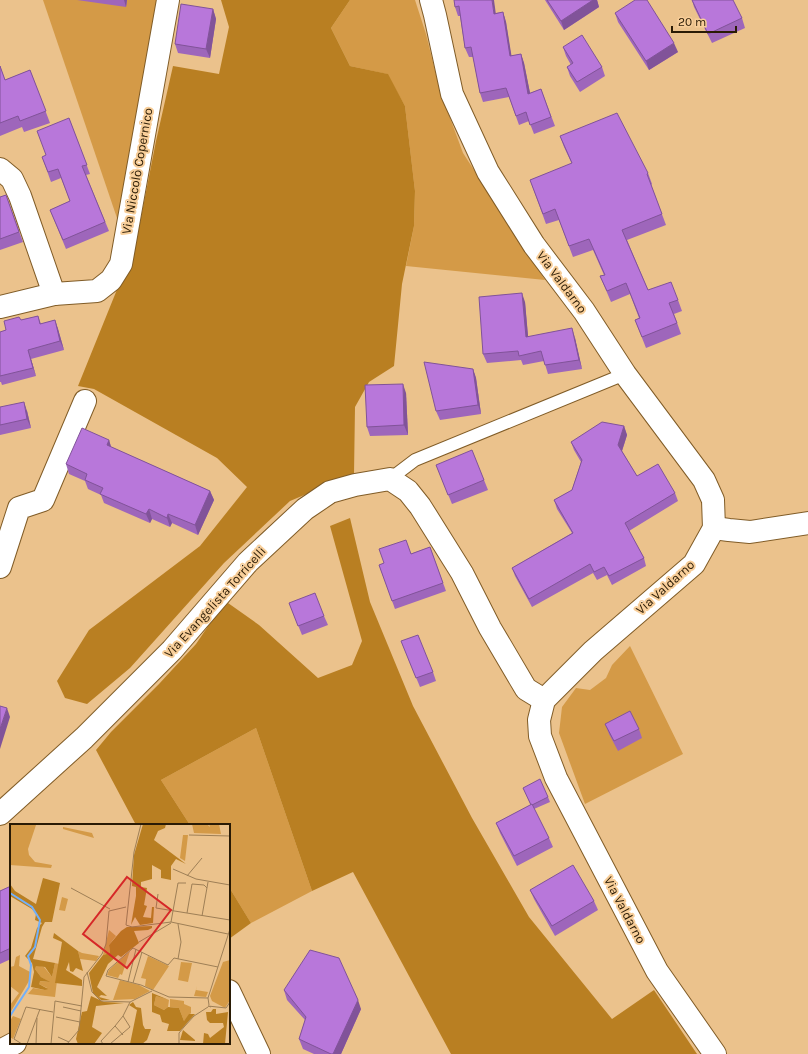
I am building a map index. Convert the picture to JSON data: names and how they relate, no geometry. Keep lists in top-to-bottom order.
{
  "streets": {
    "street": ["Via Niccolò Copernico", "Via Valdarno", "Via Evangelista Torricelli"]
  },
  "scale_bar": "20 m"
}
